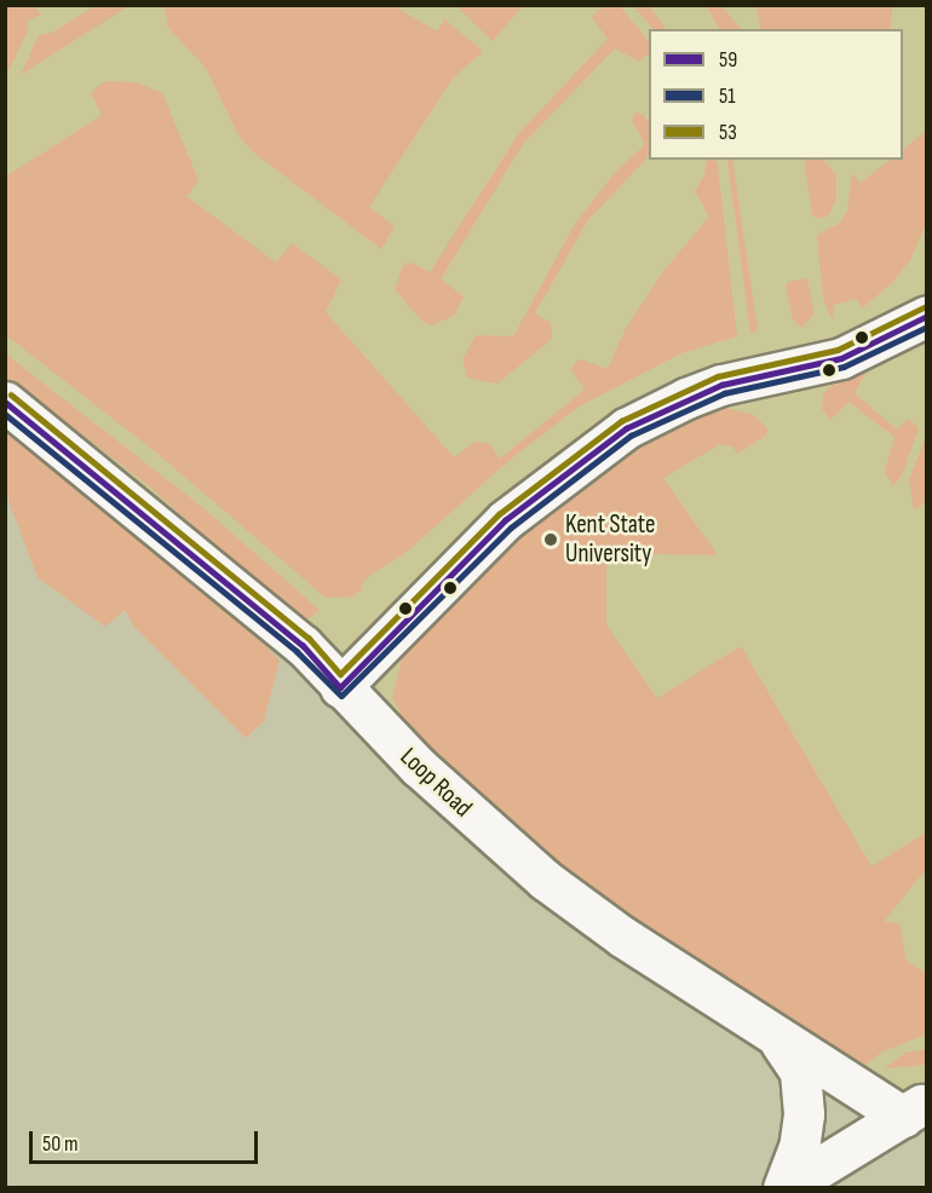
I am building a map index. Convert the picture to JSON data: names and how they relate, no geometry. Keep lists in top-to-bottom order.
{
  "streets": {
    "street": ["Loop Road"]
  },
  "places": ["Kent State University"],
  "lines": ["transit line 53", "transit line 59", "transit line 51"],
  "legend": ["59", "51", "53"],
  "scale_bar": "50 m"
}
